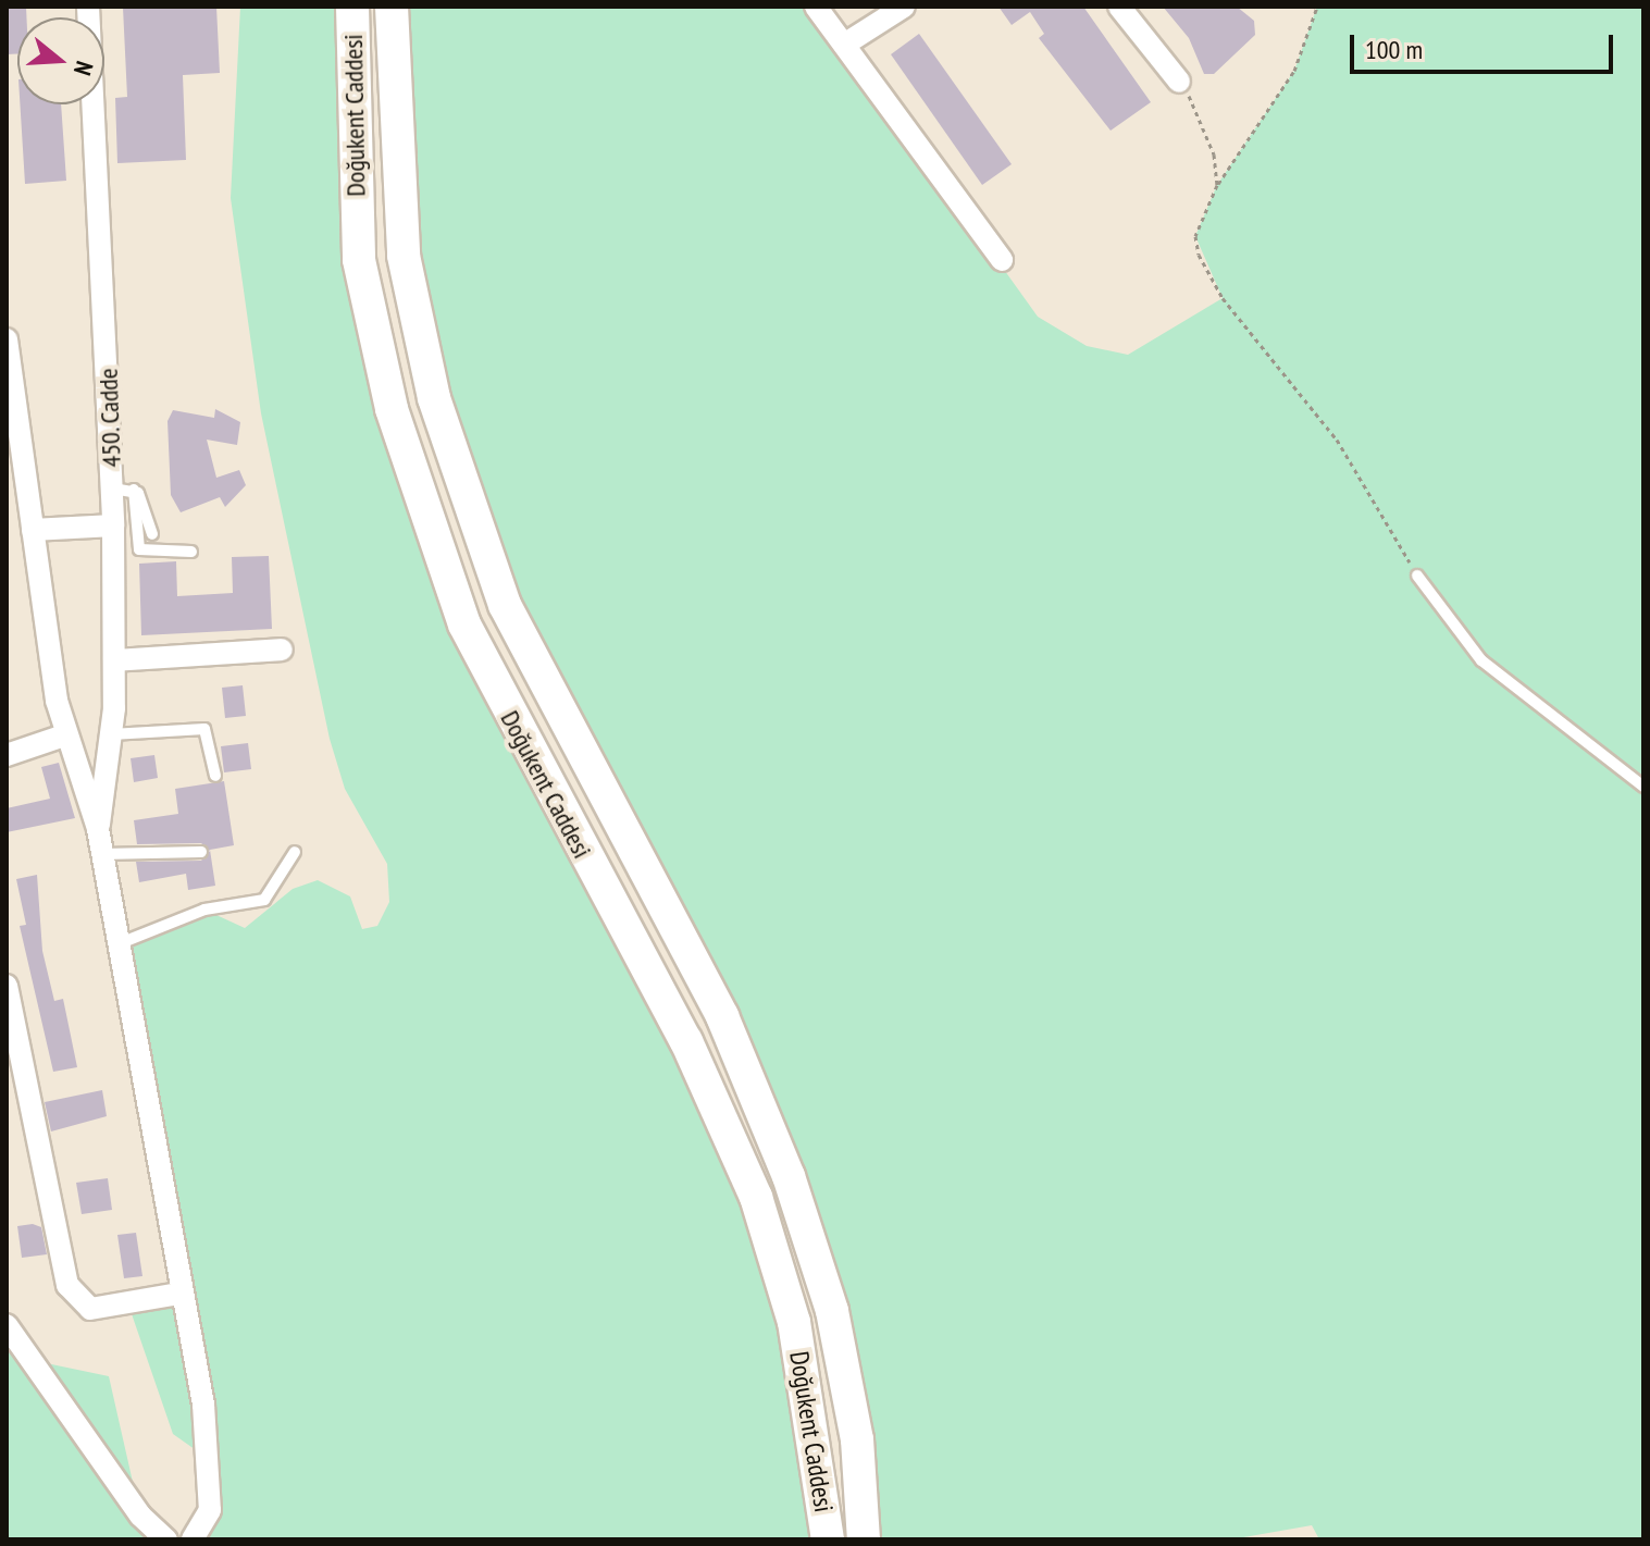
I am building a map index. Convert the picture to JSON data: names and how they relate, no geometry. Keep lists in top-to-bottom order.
{
  "streets": {
    "main road": ["Doğukent Caddesi"],
    "street": ["450. Cadde"]
  },
  "scale_bar": "100 m",
  "north": "right"
}
